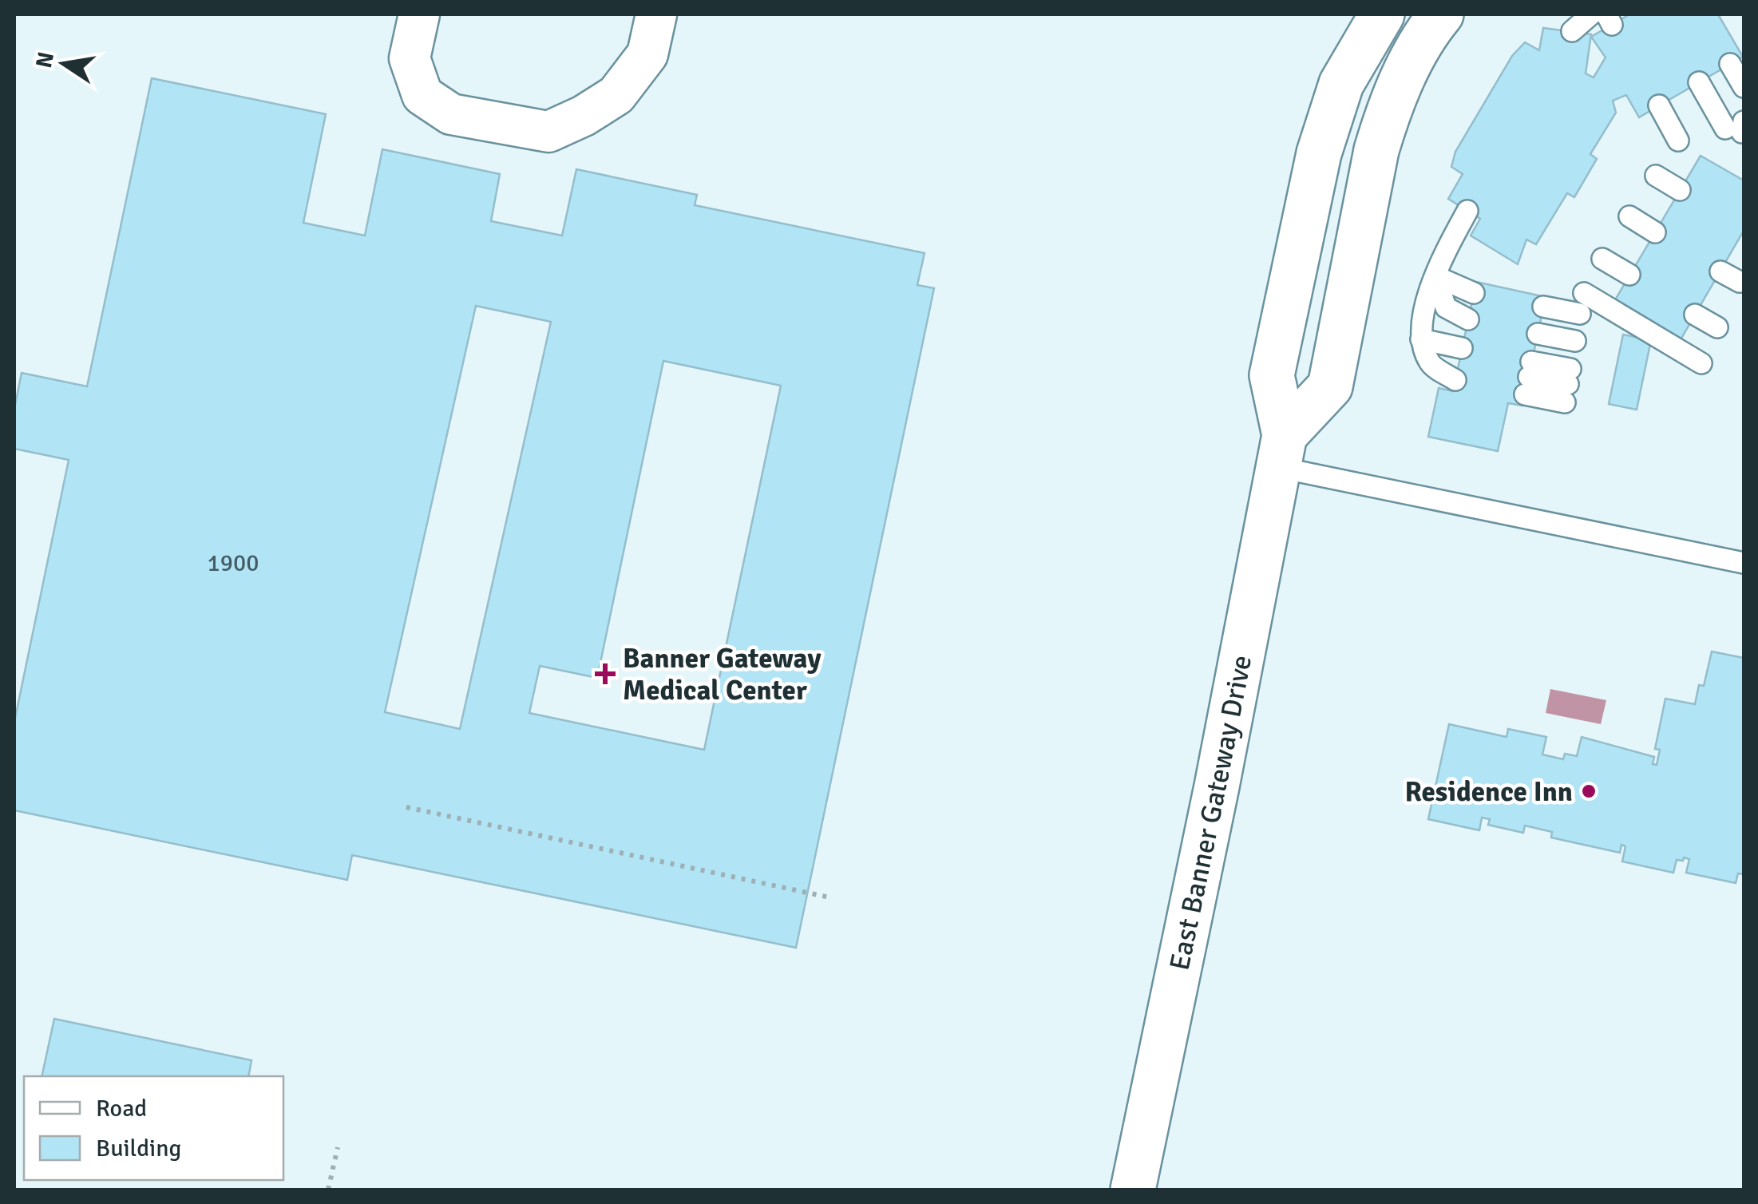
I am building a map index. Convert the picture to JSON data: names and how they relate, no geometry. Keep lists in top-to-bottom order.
{
  "streets": {
    "street": ["East Banner Gateway Drive"]
  },
  "places": {
    "health": ["Banner Gateway Medical Center"],
    "other": ["Residence Inn"]
  },
  "house_numbers": ["1900"],
  "legend": ["Road", "Building"],
  "north": "left"
}
